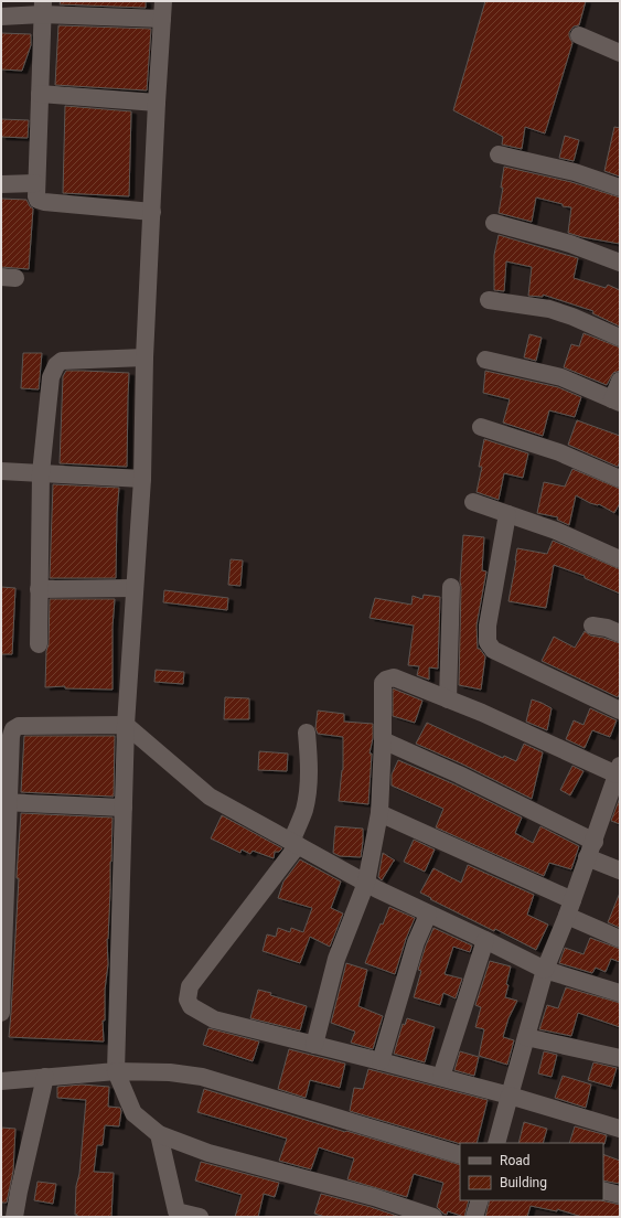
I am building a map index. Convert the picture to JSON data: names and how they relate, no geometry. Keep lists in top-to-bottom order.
{
  "legend": ["Road", "Building"]
}
